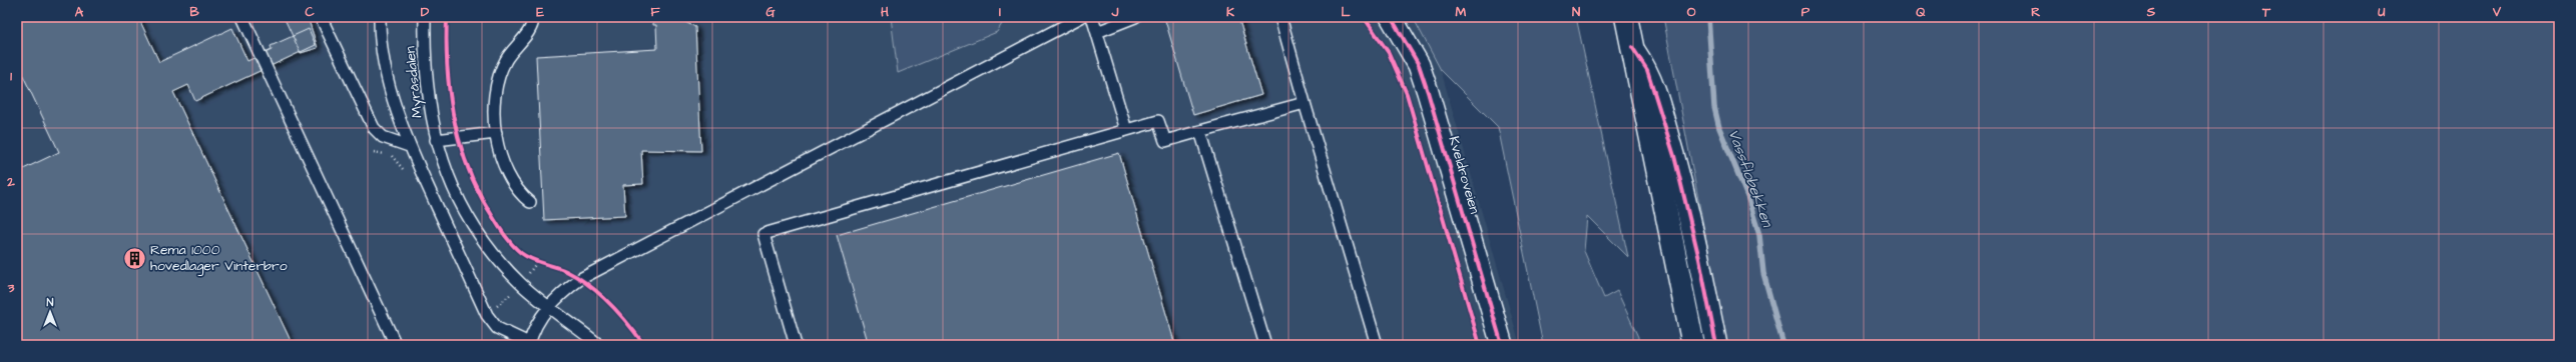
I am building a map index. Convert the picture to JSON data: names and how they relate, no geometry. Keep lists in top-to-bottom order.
{
  "streets": {
    "street": ["Kveldroveien"],
    "lane": ["Myråsdalen"]
  },
  "water": ["Vassflobekken"],
  "places": {
    "building": ["Rema 1000 hovedlager Vinterbro"]
  },
  "north": "top",
  "grid": {
    "columns": [
      "A",
      "B",
      "C",
      "D",
      "E",
      "F",
      "G",
      "H",
      "I",
      "J",
      "K",
      "L",
      "M",
      "N",
      "O",
      "P",
      "Q",
      "R",
      "S",
      "T",
      "U",
      "V"
    ],
    "rows": ["1", "2", "3"]
  }
}
